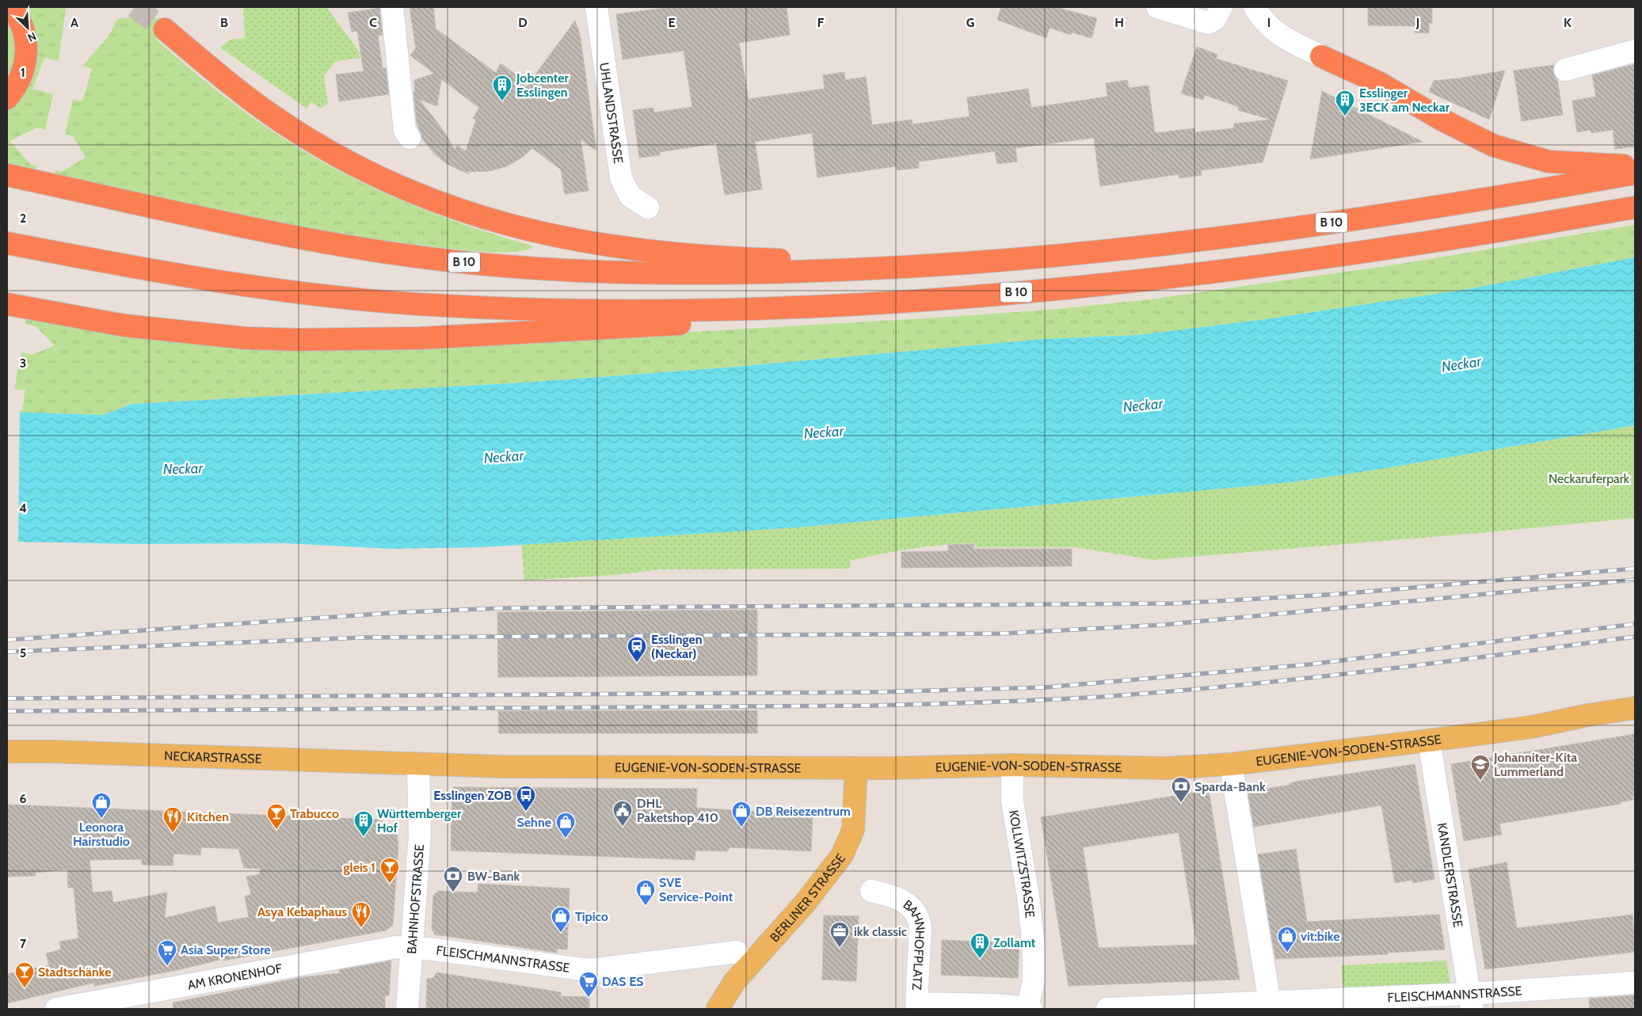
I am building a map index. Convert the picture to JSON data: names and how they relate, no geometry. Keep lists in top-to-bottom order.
{
  "streets": {
    "highway": ["B 10"],
    "main road": ["EUGENIE-VON-SODEN-STRASSE", "NECKARSTRASSE", "BERLINER STRASSE"],
    "street": [
      "UHLANDSTRASSE",
      "KOLLWITZSTRASSE",
      "KANDLERSTRASSE",
      "BAHNHOFSTRASSE",
      "BAHNHOFPLATZ",
      "FLEISCHMANNSTRASSE",
      "AM KRONENHOF"
    ]
  },
  "crossings": [
    ["EUGENIE-VON-SODEN-STRASSE", "NECKARSTRASSE"],
    ["EUGENIE-VON-SODEN-STRASSE", "KOLLWITZSTRASSE"],
    ["EUGENIE-VON-SODEN-STRASSE", "KANDLERSTRASSE"],
    ["EUGENIE-VON-SODEN-STRASSE", "BERLINER STRASSE"],
    ["EUGENIE-VON-SODEN-STRASSE", "BAHNHOFSTRASSE"],
    ["NECKARSTRASSE", "BAHNHOFSTRASSE"],
    ["KOLLWITZSTRASSE", "BAHNHOFPLATZ"],
    ["KANDLERSTRASSE", "FLEISCHMANNSTRASSE"],
    ["BAHNHOFSTRASSE", "FLEISCHMANNSTRASSE"],
    ["BAHNHOFSTRASSE", "AM KRONENHOF"],
    ["FLEISCHMANNSTRASSE", "AM KRONENHOF"]
  ],
  "water": ["Neckar"],
  "parks": ["Neckaruferpark"],
  "places": {
    "building": [
      "Jobcenter Esslingen",
      "Esslinger 3ECK am Neckar",
      "Württemberger Hof",
      "Zollamt"
    ],
    "station": ["Esslingen (Neckar)"],
    "school or university": ["Johanniter-Kita Lummerland"],
    "bank": ["Sparda-Bank", "BW-Bank"],
    "bus stop": ["Esslingen ZOB"],
    "shop": [
      "Leonora Hairstudio",
      "DB Reisezentrum",
      "Sehne",
      "SVE Service-Point",
      "Tipico",
      "vit:bike"
    ],
    "public building": ["DHL Paketshop 410"],
    "bar": ["Trabucco", "gleis 1", "Stadtschänke"],
    "restaurant": ["Kitchen", "Asya Kebaphaus"],
    "office": ["ikk classic"],
    "supermarket": ["Asia Super Store", "DAS ES"]
  },
  "north": "bottom right",
  "grid": {
    "columns": [
      "A",
      "B",
      "C",
      "D",
      "E",
      "F",
      "G",
      "H",
      "I",
      "J",
      "K"
    ],
    "rows": [
      "1",
      "2",
      "3",
      "4",
      "5",
      "6",
      "7"
    ]
  }
}
